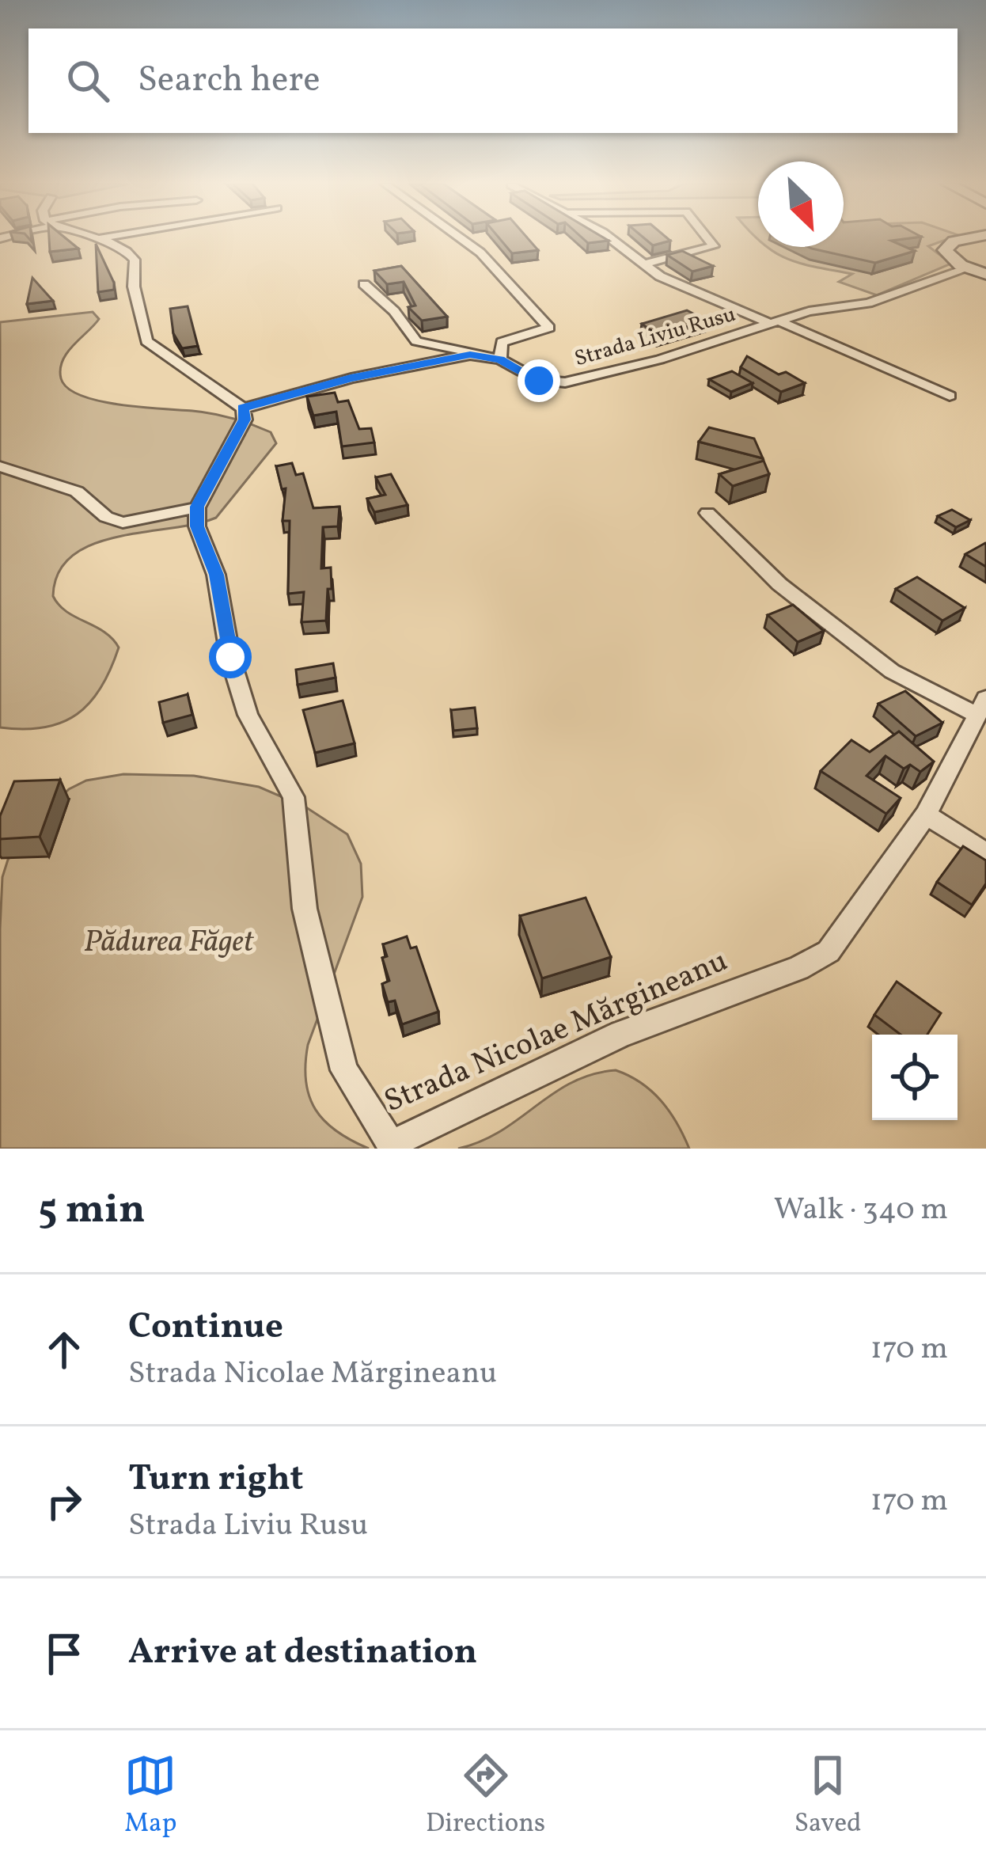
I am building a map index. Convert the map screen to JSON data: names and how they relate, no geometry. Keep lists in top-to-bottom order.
{
  "streets": {
    "street": ["Strada Liviu Rusu", "Strada Nicolae Mărgineanu"]
  },
  "parks": ["Pădurea Făget"],
  "north": "bottom right",
  "page": {
    "search": "Search here",
    "heading": ["5 min", "Walk · 340 m"],
    "list": [
      ["Continue", "Strada Nicolae Mărgineanu", "170 m"],
      ["Turn right", "Strada Liviu Rusu", "170 m"],
      "Arrive at destination"
    ],
    "nav": ["Map", "Directions", "Saved"]
  }
}
